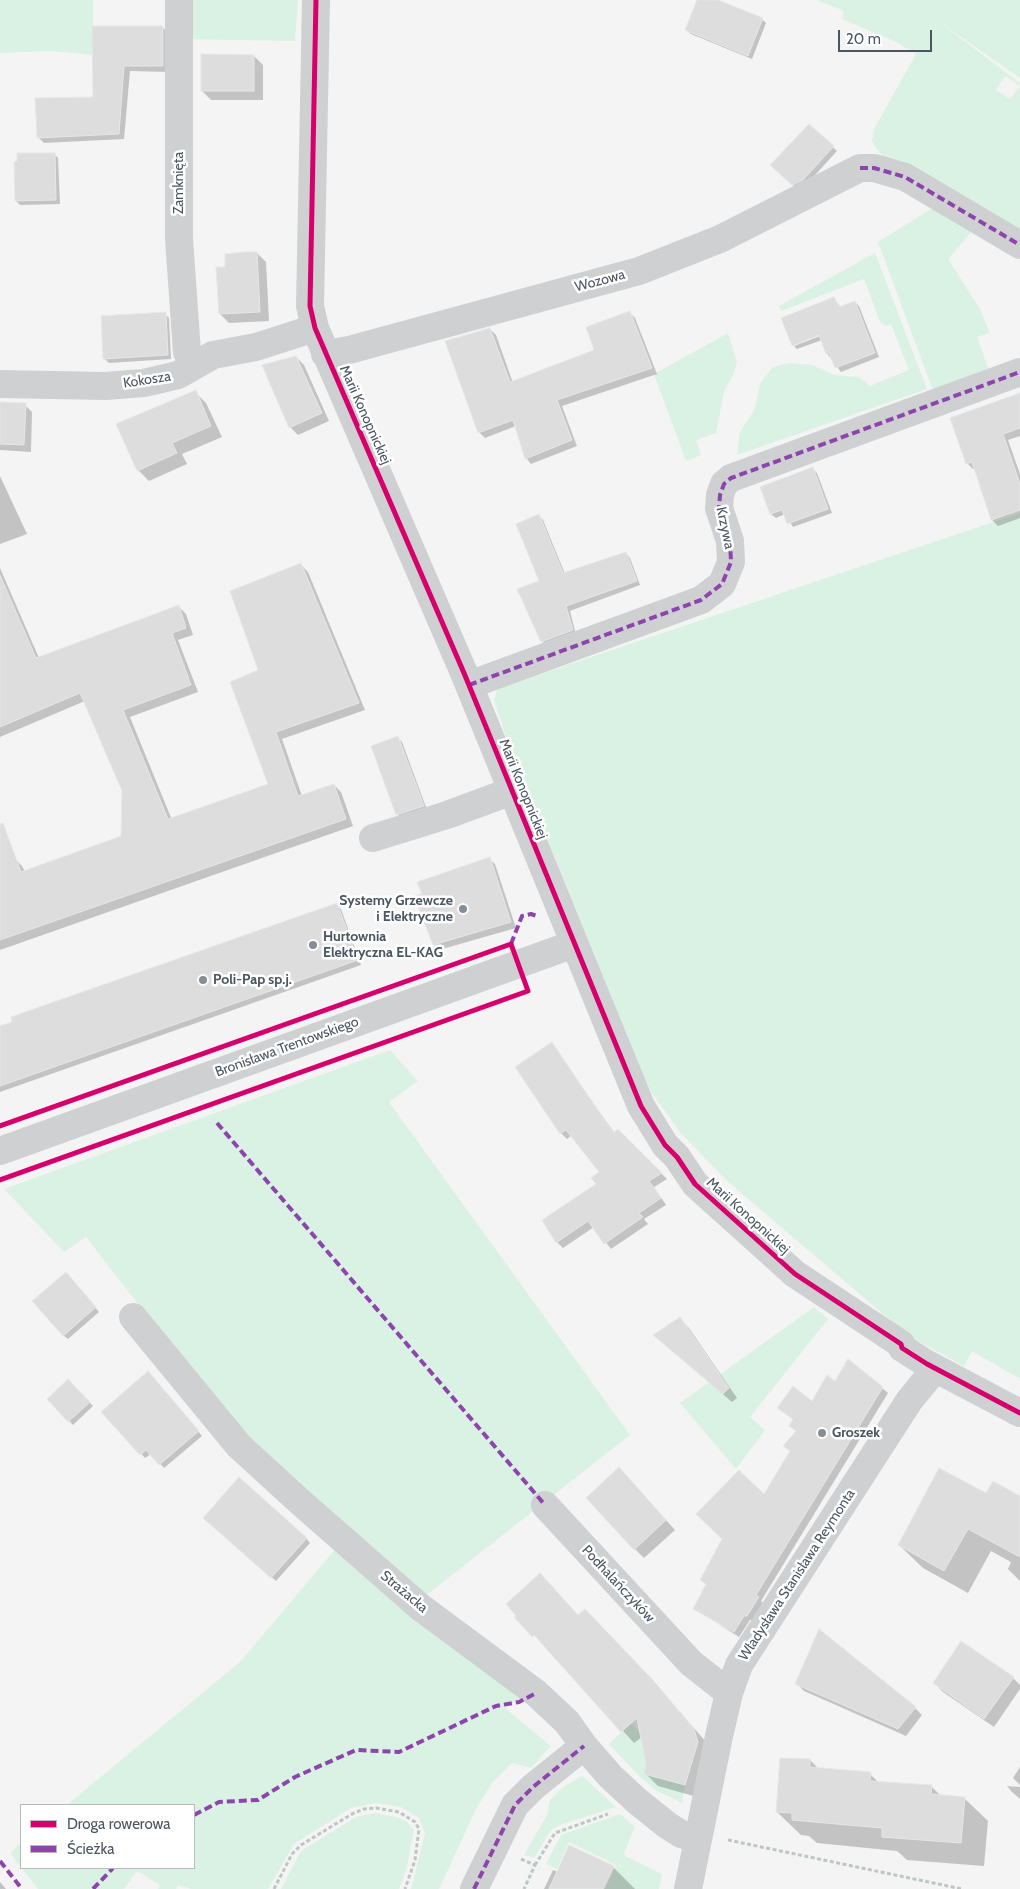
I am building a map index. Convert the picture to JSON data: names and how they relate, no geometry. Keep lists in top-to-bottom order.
{
  "streets": {
    "street": [
      "Zamknięta",
      "Wozowa",
      "Kokosza",
      "Marii Konopnickiej",
      "Krzywa",
      "Bronisława Trentowskiego",
      "Władysława Stanisława Reymonta",
      "Podhalańczyków",
      "Strażacka"
    ]
  },
  "crossings": [
    ["Zamknięta", "Kokosza"],
    ["Wozowa", "Marii Konopnickiej"],
    ["Kokosza", "Marii Konopnickiej"],
    ["Marii Konopnickiej", "Krzywa"],
    ["Marii Konopnickiej", "Bronisława Trentowskiego"],
    ["Marii Konopnickiej", "Władysława Stanisława Reymonta"],
    ["Władysława Stanisława Reymonta", "Podhalańczyków"],
    ["Władysława Stanisława Reymonta", "Strażacka"]
  ],
  "places": [
    "Systemy Grzewcze i Elektryczne",
    "Hurtownia Elektryczna EL-KAG",
    "Poli-Pap sp.j.",
    "Groszek"
  ],
  "legend": ["Droga rowerowa", "Ścieżka"],
  "scale_bar": "20 m"
}
